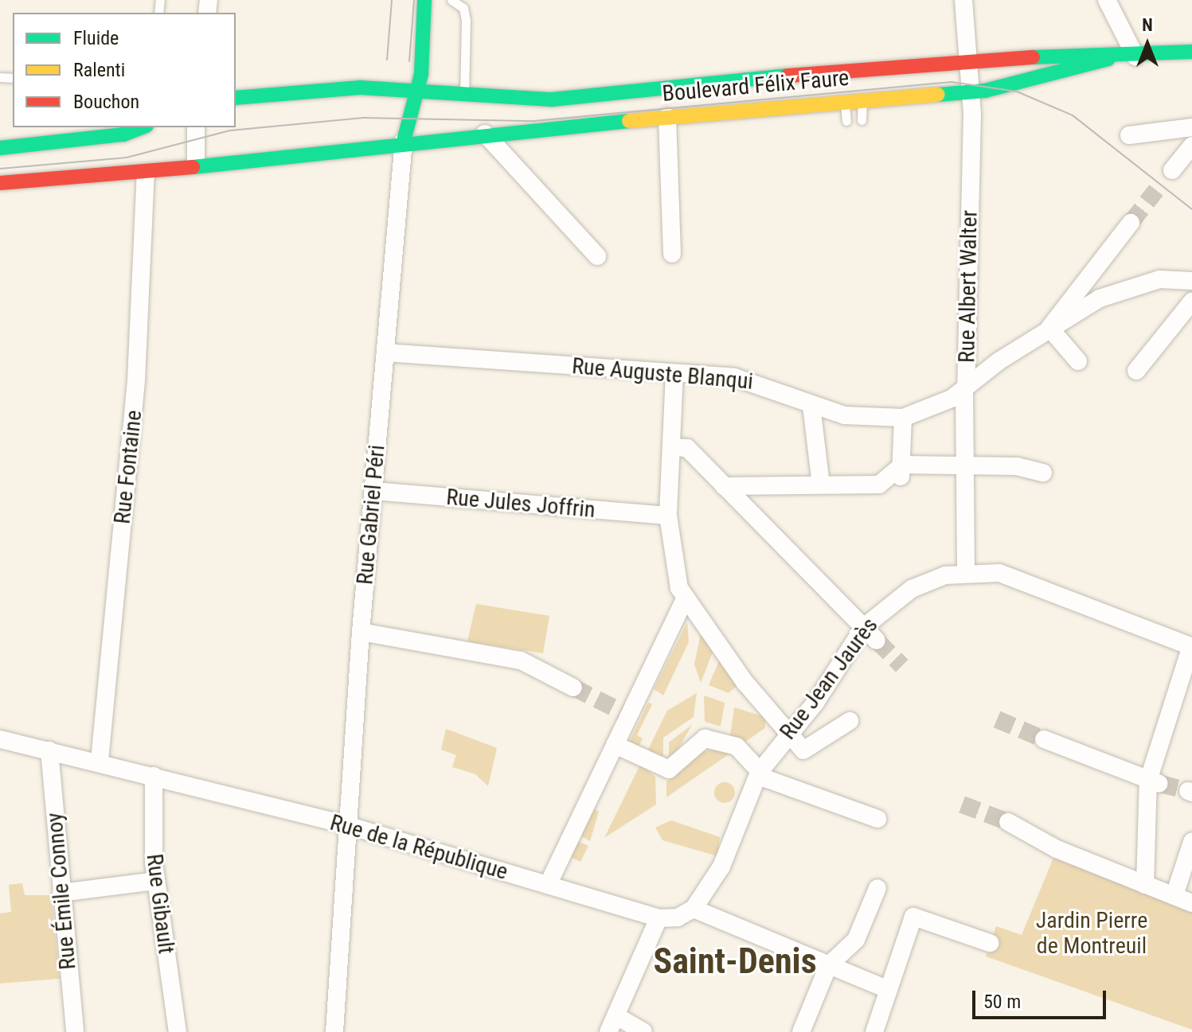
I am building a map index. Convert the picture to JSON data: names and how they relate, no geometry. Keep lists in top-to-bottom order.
{
  "streets": {
    "street": [
      "Boulevard Félix Faure",
      "Rue Albert Walter",
      "Rue Auguste Blanqui",
      "Rue Fontaine",
      "Rue Jules Joffrin",
      "Rue Gabriel Péri",
      "Rue Jean Jaurès",
      "Rue de la République",
      "Rue Émile Connoy",
      "Rue Gibault"
    ]
  },
  "crossings": [
    ["Boulevard Félix Faure", "Rue Albert Walter"],
    ["Boulevard Félix Faure", "Rue Fontaine"],
    ["Boulevard Félix Faure", "Rue Gabriel Péri"],
    ["Rue Albert Walter", "Rue Auguste Blanqui"],
    ["Rue Albert Walter", "Rue Jean Jaurès"],
    ["Rue Auguste Blanqui", "Rue Gabriel Péri"],
    ["Rue Fontaine", "Rue de la République"],
    ["Rue Jules Joffrin", "Rue Gabriel Péri"],
    ["Rue Gabriel Péri", "Rue de la République"],
    ["Rue de la République", "Rue Émile Connoy"],
    ["Rue de la République", "Rue Gibault"]
  ],
  "districts": ["Saint-Denis"],
  "parks": ["Jardin Pierre de Montreuil"],
  "legend": ["Fluide", "Ralenti", "Bouchon"],
  "scale_bar": "50 m",
  "north": "top"
}
